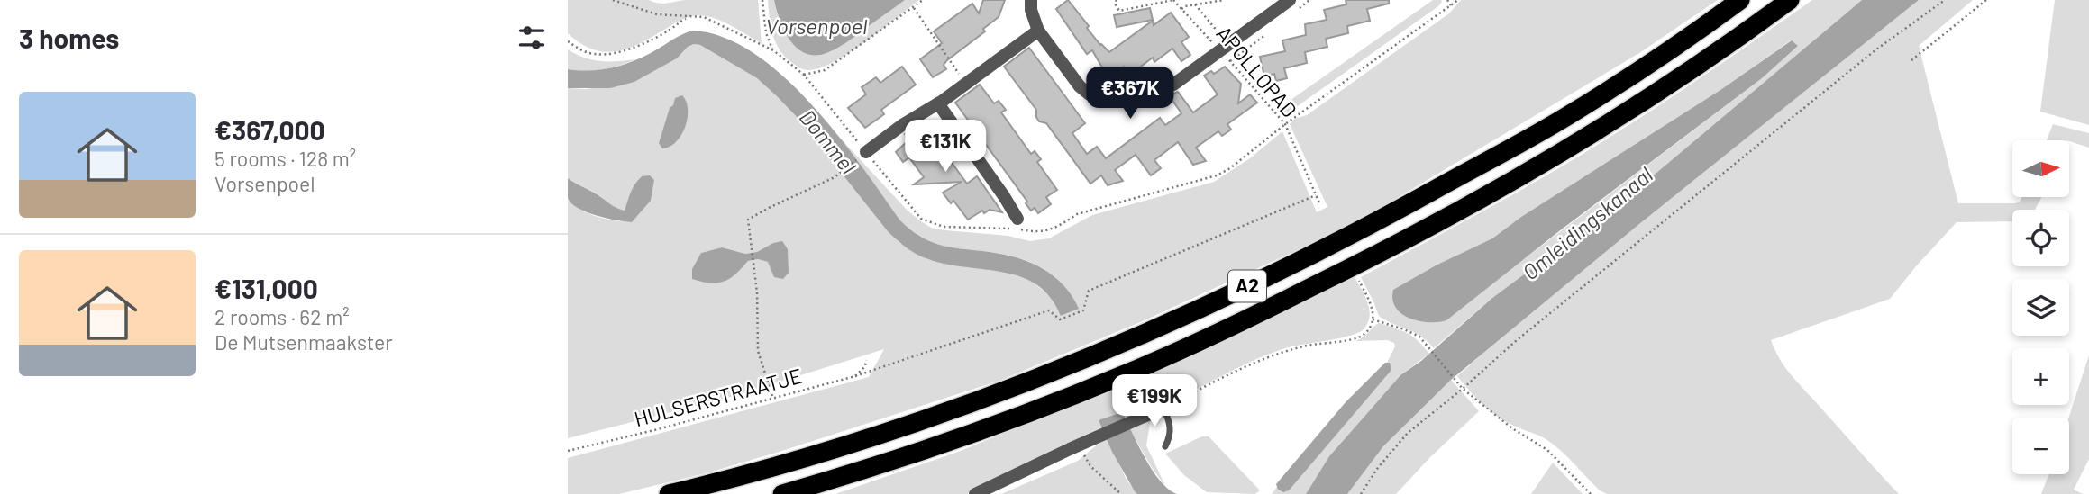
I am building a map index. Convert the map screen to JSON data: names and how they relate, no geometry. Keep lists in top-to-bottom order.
{
  "streets": {
    "highway": ["A2"],
    "path": ["APOLLOPAD", "HULSERSTRAATJE"]
  },
  "crossings": [
    ["APOLLOPAD", "HULSERSTRAATJE"]
  ],
  "water": ["Vorsenpoel", "Dommel", "Omleidingskanaal"],
  "north": "right",
  "page": {
    "heading": "3 homes",
    "price": ["€367K", "€131K", "€199K"],
    "list": [
      {
        "name": "€367,000",
        "note": "5 rooms · 128 m² · Vorsenpoel"
      },
      {
        "name": "€131,000",
        "note": "2 rooms · 62 m² · De Mutsenmaakster"
      }
    ],
    "map_buttons": ["+", "−"]
  }
}
